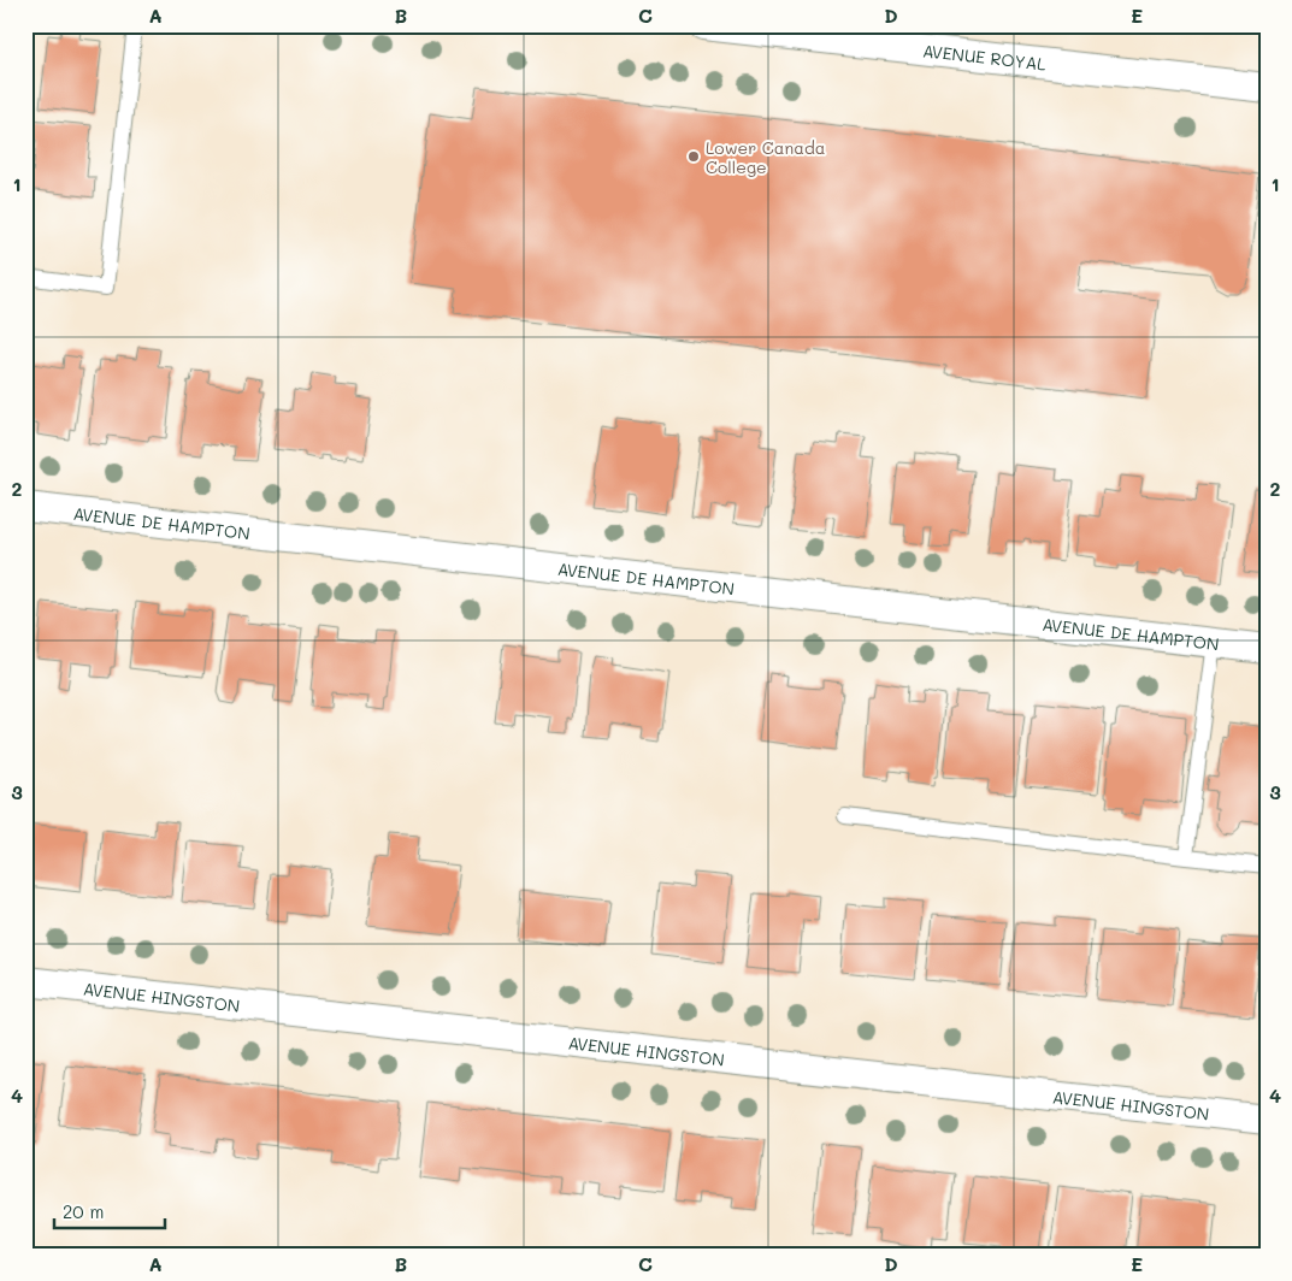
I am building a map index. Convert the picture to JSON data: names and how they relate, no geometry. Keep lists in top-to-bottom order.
{
  "streets": {
    "street": ["AVENUE ROYAL", "AVENUE DE HAMPTON", "AVENUE HINGSTON"]
  },
  "places": ["Lower Canada College"],
  "scale_bar": "20 m",
  "grid": {
    "columns": [
      "A",
      "B",
      "C",
      "D",
      "E"
    ],
    "rows": [
      "1",
      "2",
      "3",
      "4"
    ]
  }
}
